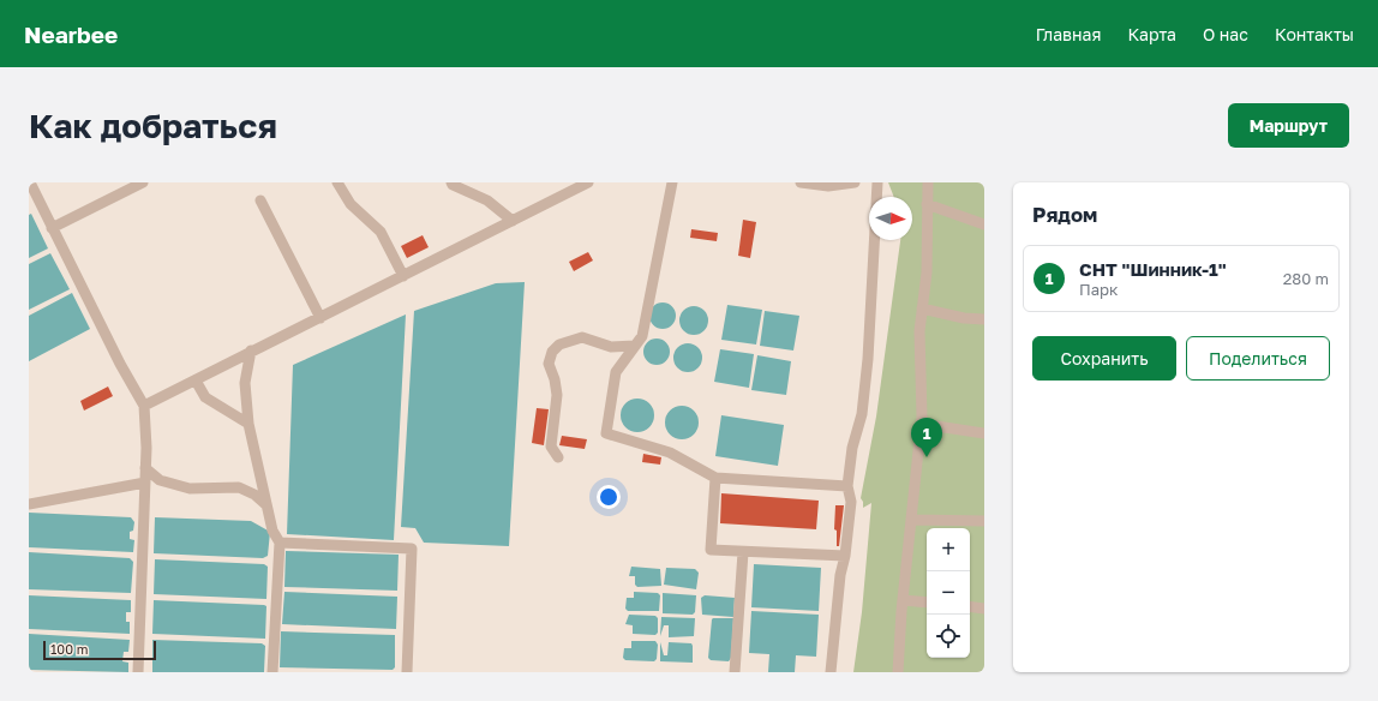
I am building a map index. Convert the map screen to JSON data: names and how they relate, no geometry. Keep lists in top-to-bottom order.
{
  "scale_bar": "100 m",
  "north": "right",
  "page": {
    "header": "Nearbee",
    "nav": [
      "Главная",
      "Карта",
      "О нас",
      "Контакты"
    ],
    "buttons": [
      "Маршрут",
      ["Сохранить", "Поделиться"]
    ],
    "title": "Как добраться",
    "heading": "Рядом",
    "list": [
      {
        "mark": "1",
        "name": "СНТ \"Шинник-1\"",
        "note": "Парк",
        "value": "280 m"
      }
    ],
    "pins": "1",
    "map_buttons": ["+", "−"],
    "scale": "100 m"
  }
}
